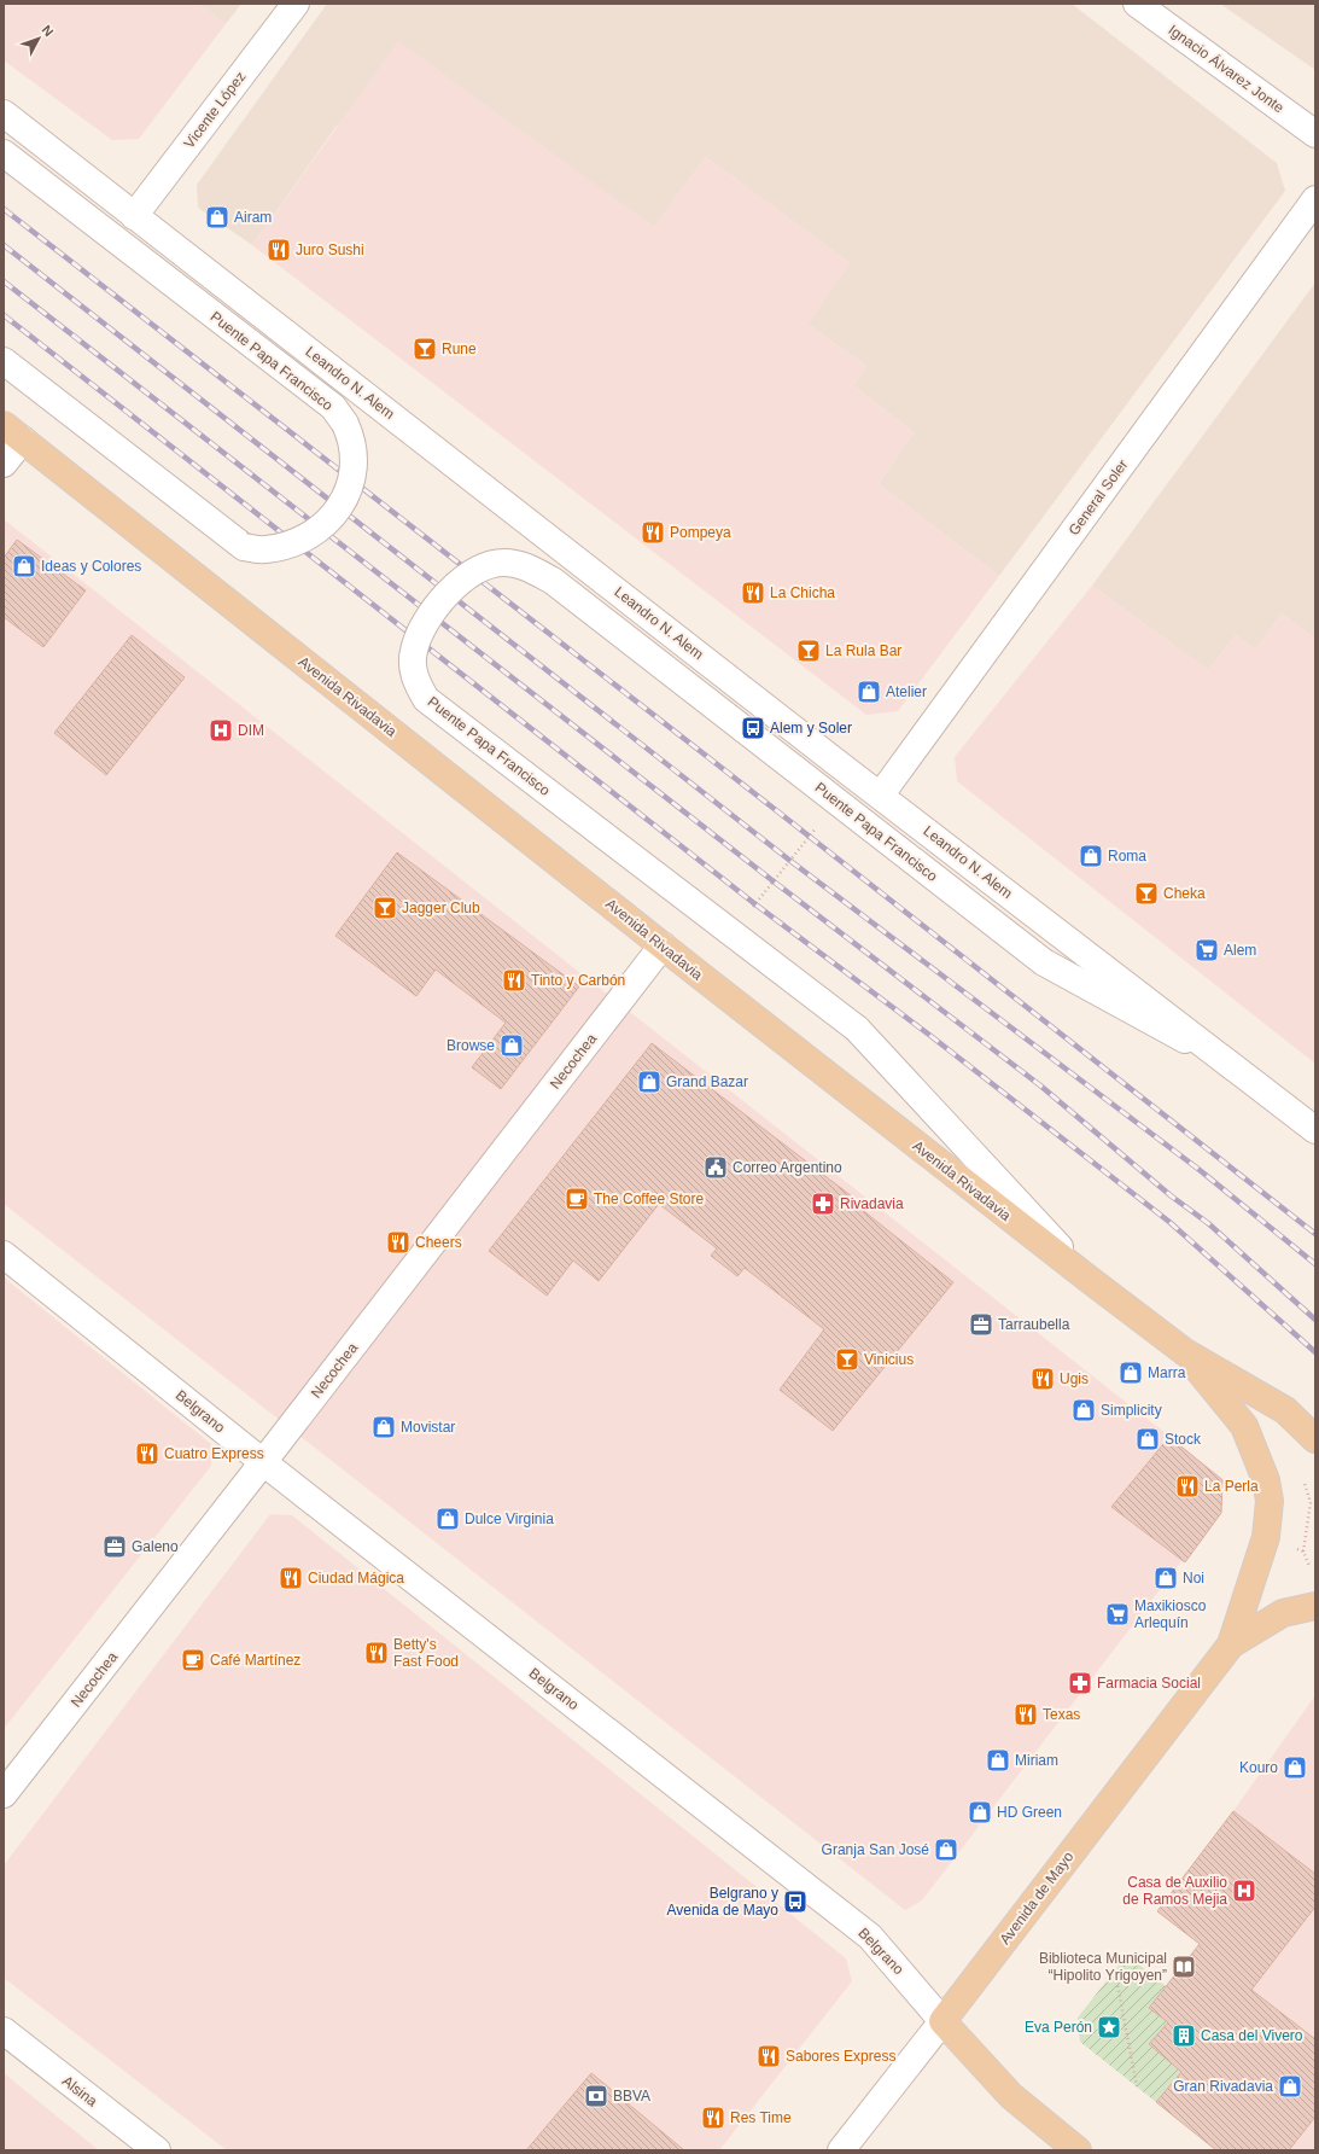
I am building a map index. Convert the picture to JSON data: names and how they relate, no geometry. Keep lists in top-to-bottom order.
{
  "streets": {
    "main road": ["Avenida Rivadavia", "Belgrano", "Avenida de Mayo"],
    "street": [
      "Ignacio Álvarez Jonte",
      "Vicente López",
      "Puente Papa Francisco",
      "Leandro N. Alem",
      "General Soler",
      "Necochea",
      "Alsina"
    ]
  },
  "crossings": [
    ["Vicente López", "Leandro N. Alem"],
    ["Puente Papa Francisco", "Leandro N. Alem"],
    ["Puente Papa Francisco", "Avenida Rivadavia"],
    ["Leandro N. Alem", "General Soler"],
    ["Avenida Rivadavia", "Necochea"],
    ["Avenida Rivadavia", "Avenida de Mayo"],
    ["Necochea", "Belgrano"],
    ["Belgrano", "Avenida de Mayo"]
  ],
  "places": {
    "shop": [
      "Airam",
      "Ideas y Colores",
      "Atelier",
      "Roma",
      "Browse",
      "Grand Bazar",
      "Marra",
      "Simplicity",
      "Movistar",
      "Stock",
      "Dulce Virginia",
      "Noi",
      "Miriam",
      "Kouro",
      "HD Green",
      "Granja San José",
      "Gran Rivadavia"
    ],
    "restaurant": [
      "Juro Sushi",
      "Pompeya",
      "La Chicha",
      "Tinto y Carbón",
      "Cheers",
      "Ugis",
      "Cuatro Express",
      "La Perla",
      "Ciudad Mágica",
      "Betty's Fast Food",
      "Texas",
      "Sabores Express",
      "Res Time"
    ],
    "bar": [
      "Rune",
      "La Rula Bar",
      "Cheka",
      "Jagger Club",
      "Vinicius"
    ],
    "bus stop": ["Alem y Soler", "Belgrano y Avenida de Mayo"],
    "hospital": ["DIM", "Casa de Auxilio de Ramos Mejia"],
    "supermarket": ["Alem", "Maxikiosco Arlequín"],
    "public building": ["Correo Argentino"],
    "cafe": ["The Coffee Store", "Café Martínez"],
    "pharmacy": ["Rivadavia", "Farmacia Social"],
    "office": ["Tarraubella", "Galeno"],
    "library": ["Biblioteca Municipal “Hipolito Yrigoyen”"],
    "place": ["Eva Perón"],
    "building": ["Casa del Vivero"],
    "bank": ["BBVA"]
  },
  "north": "top right"
}
